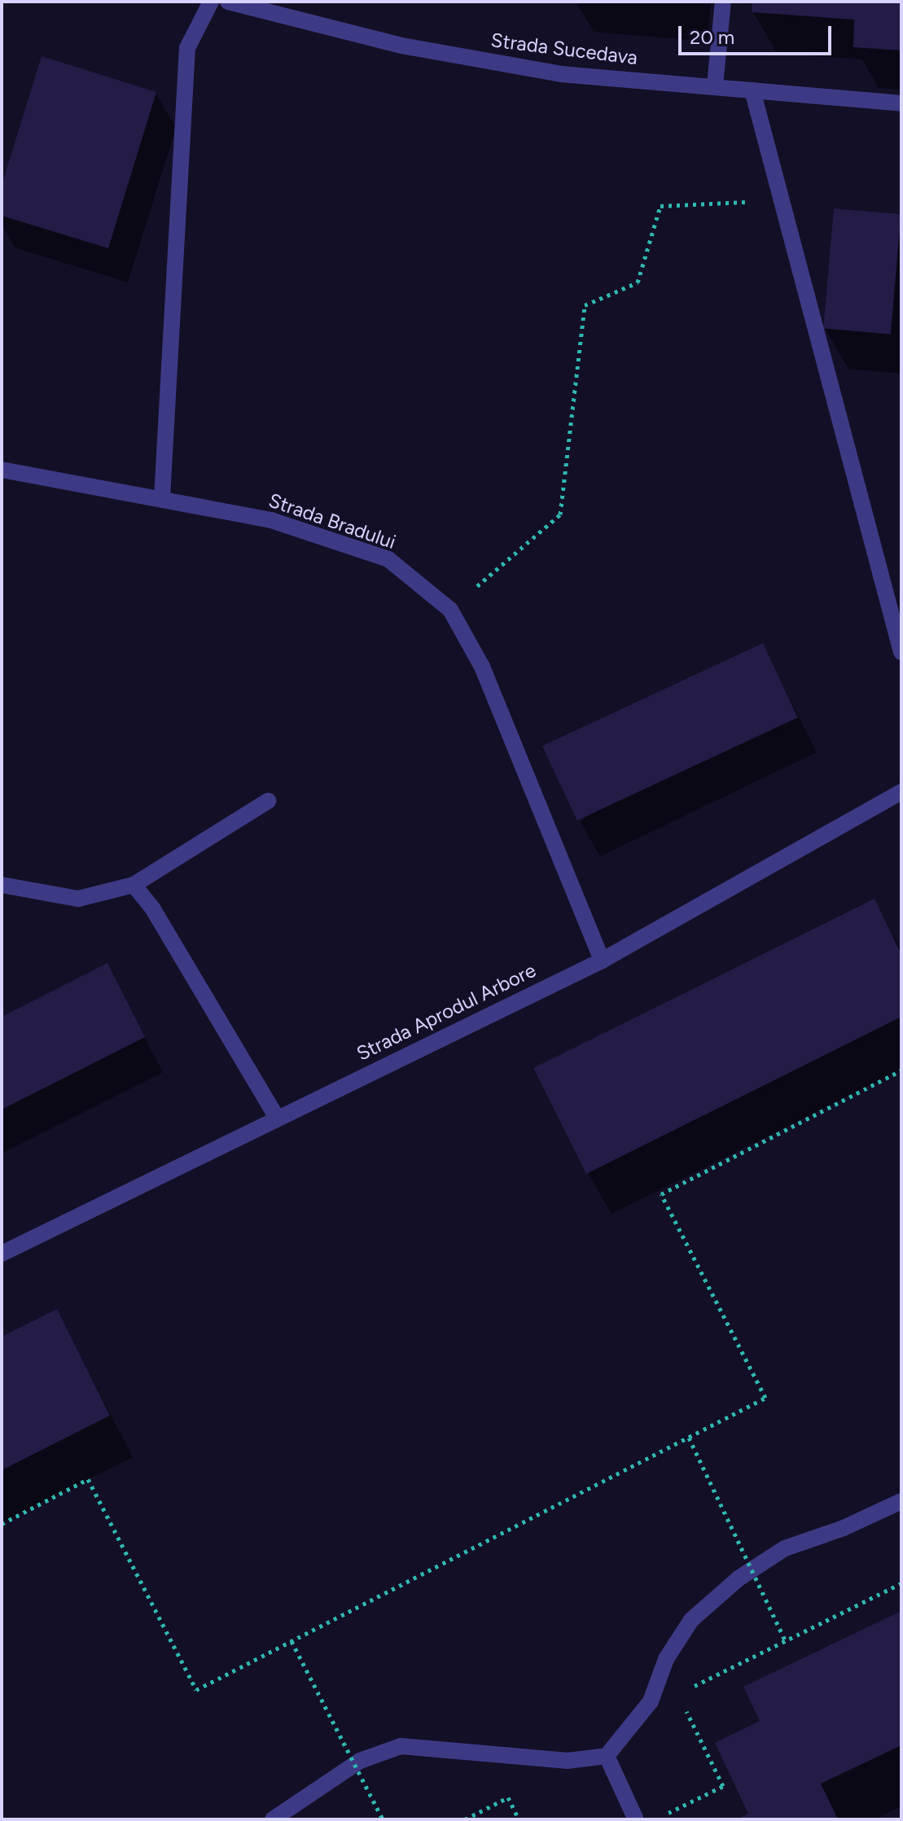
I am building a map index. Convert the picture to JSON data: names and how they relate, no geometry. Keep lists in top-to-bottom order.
{
  "streets": {
    "street": ["Strada Sucedava", "Strada Bradului", "Strada Aprodul Arbore"]
  },
  "crossings": [
    ["Strada Bradului", "Strada Aprodul Arbore"]
  ],
  "scale_bar": "20 m"
}
